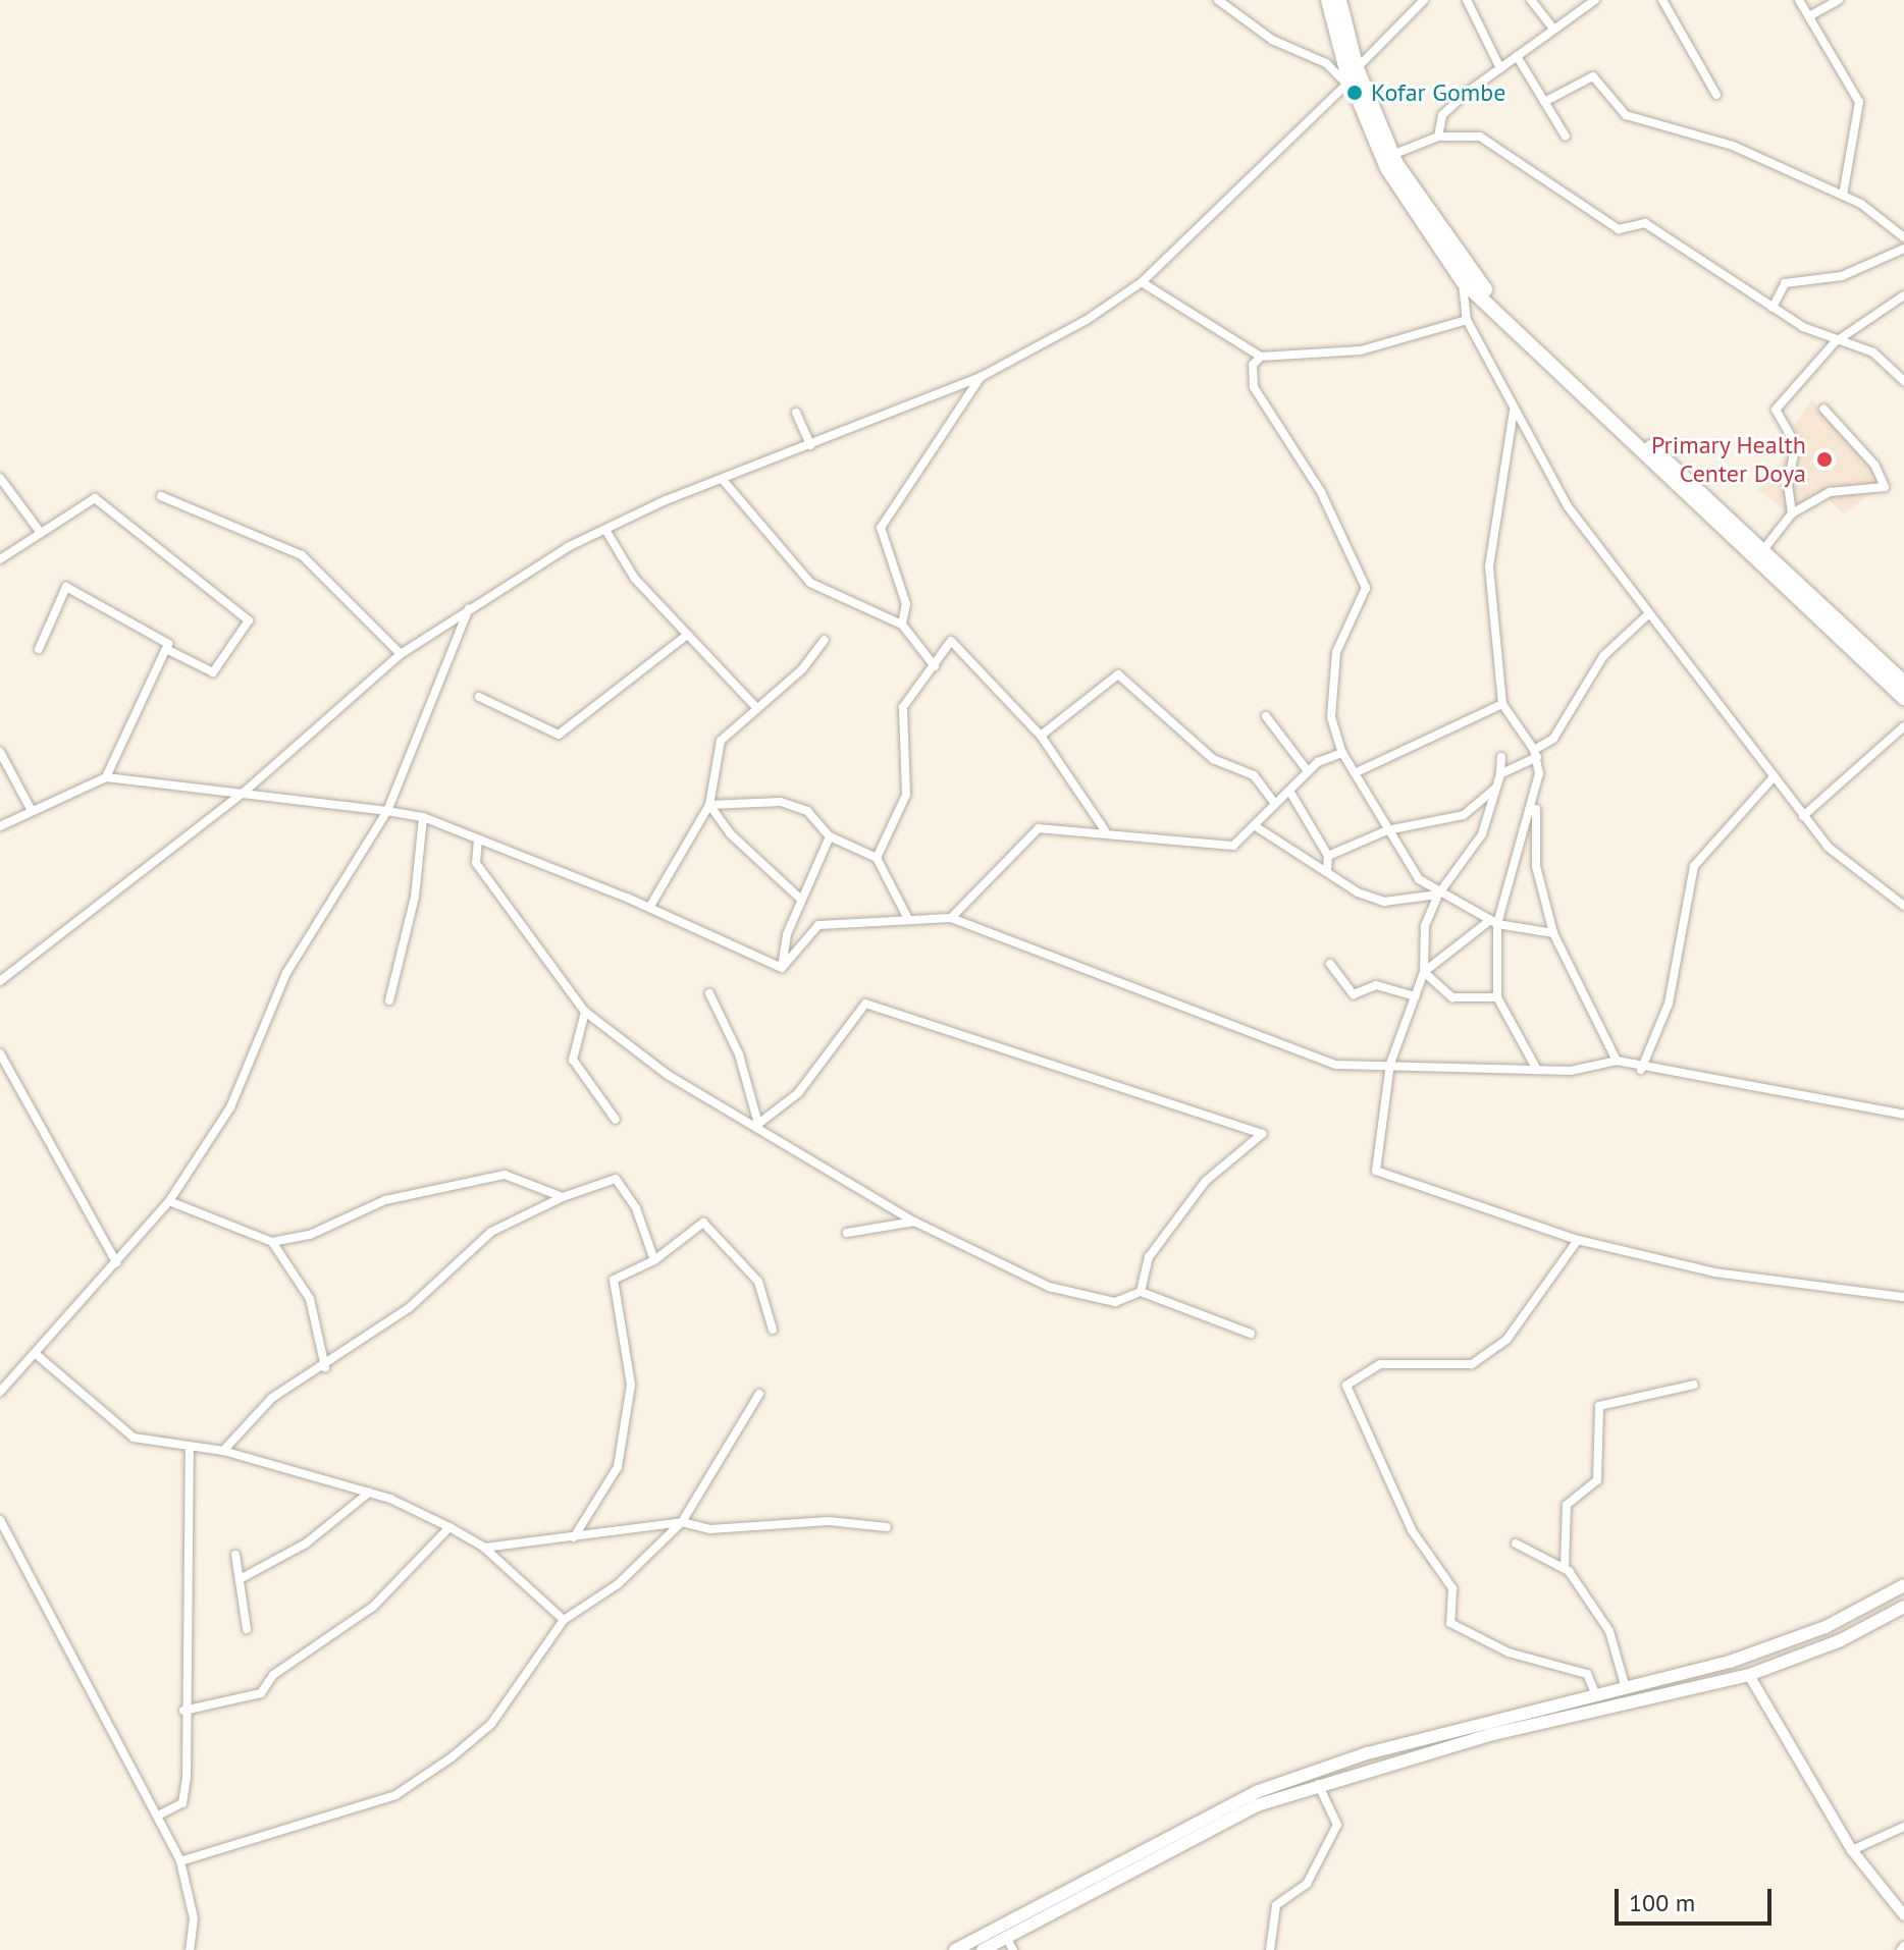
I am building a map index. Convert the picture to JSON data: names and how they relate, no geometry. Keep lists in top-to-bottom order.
{
  "places": ["Kofar Gombe", "Primary Health Center Doya"],
  "scale_bar": "100 m"
}
